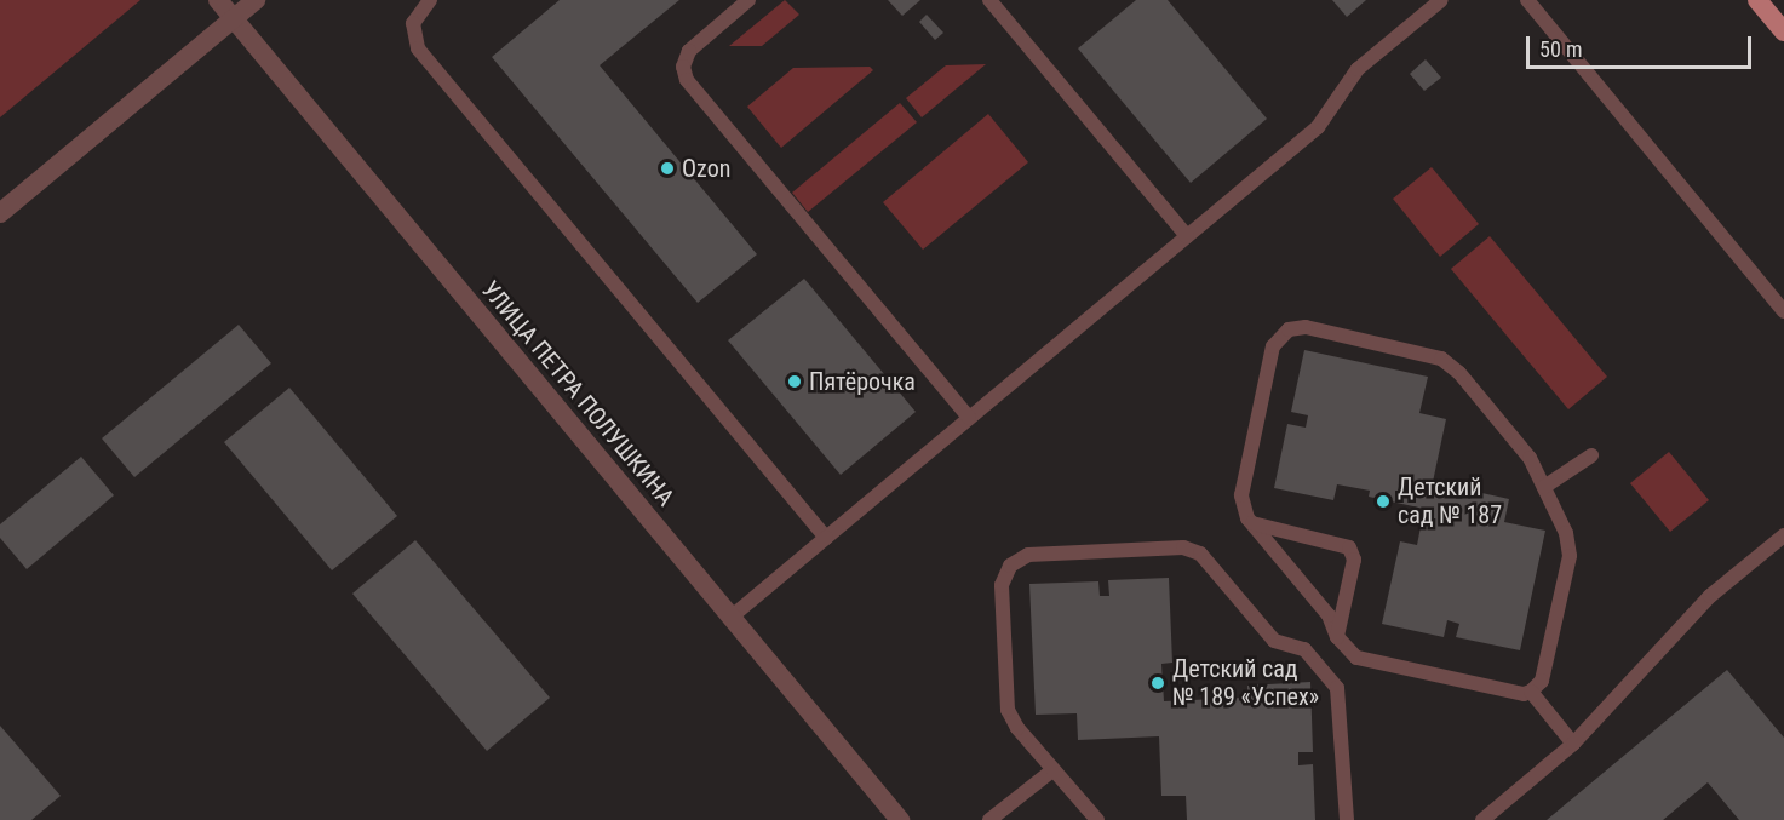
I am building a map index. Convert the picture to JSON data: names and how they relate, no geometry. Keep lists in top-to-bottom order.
{
  "streets": {
    "street": ["УЛИЦА ПЕТРА ПОЛУШКИНА"]
  },
  "places": [
    "Ozon",
    "Пятёрочка",
    "Детский сад № 187",
    "Детский сад № 189 «Успех»"
  ],
  "scale_bar": "50 m"
}
